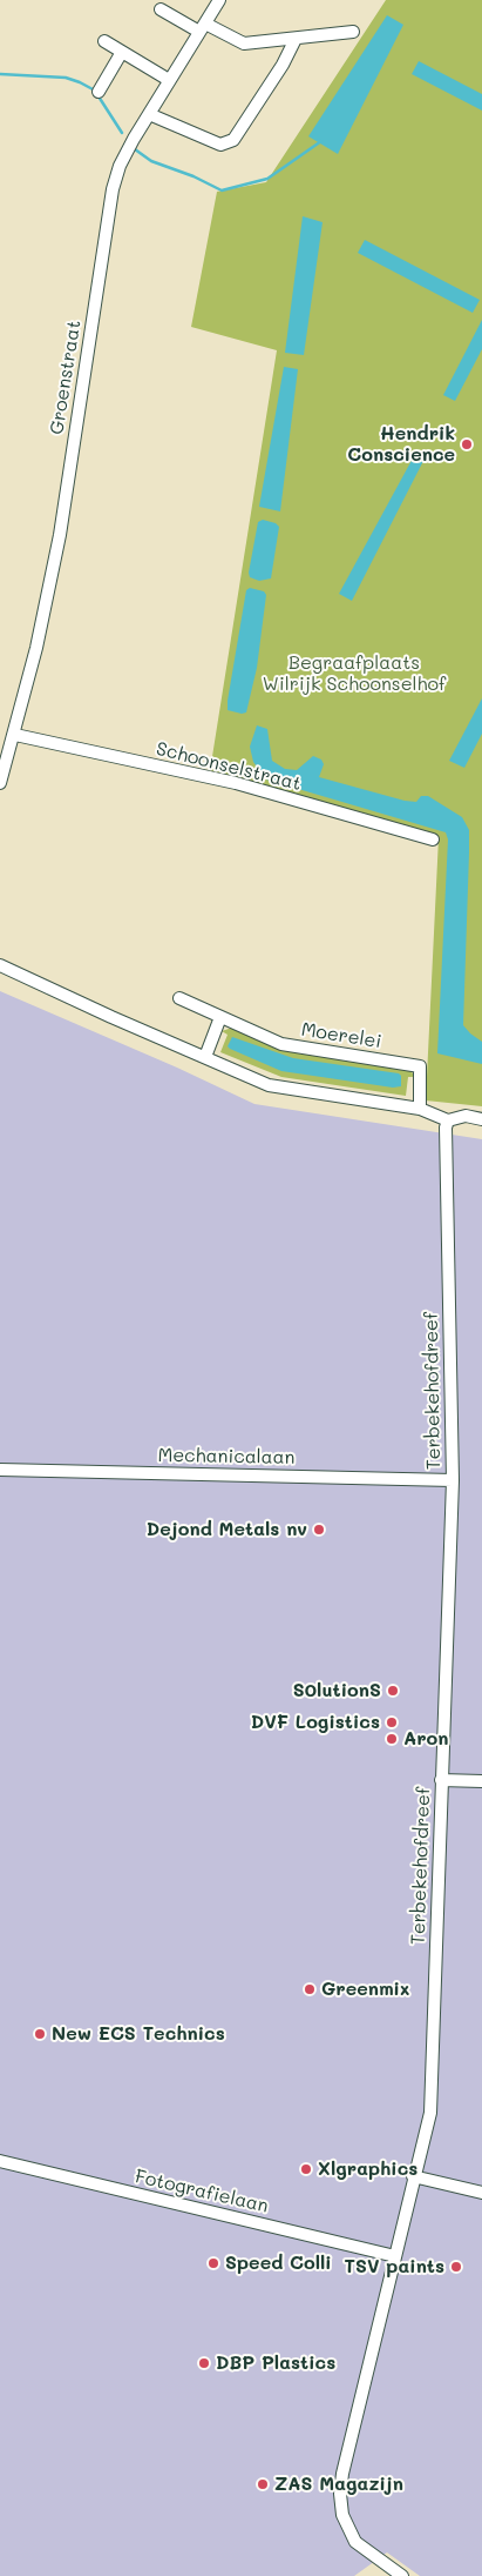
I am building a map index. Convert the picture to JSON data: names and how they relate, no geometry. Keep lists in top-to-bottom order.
{
  "streets": {
    "street": [
      "Groenstraat",
      "Schoonselstraat",
      "Moerelei",
      "Terbekehofdreef",
      "Mechanicalaan",
      "Fotografielaan"
    ]
  },
  "crossings": [
    ["Groenstraat", "Schoonselstraat"],
    ["Terbekehofdreef", "Mechanicalaan"],
    ["Terbekehofdreef", "Fotografielaan"]
  ],
  "parks": ["Begraafplaats Wilrijk Schoonselhof"],
  "places": [
    "Hendrik Conscience",
    "Dejond Metals nv",
    "S0lutionS",
    "DVF Logistics",
    "Aron",
    "Greenmix",
    "New ECS Technics",
    "Xlgraphics",
    "Speed Colli",
    "TSV paints",
    "DBP Plastics",
    "ZAS Magazijn"
  ]
}
